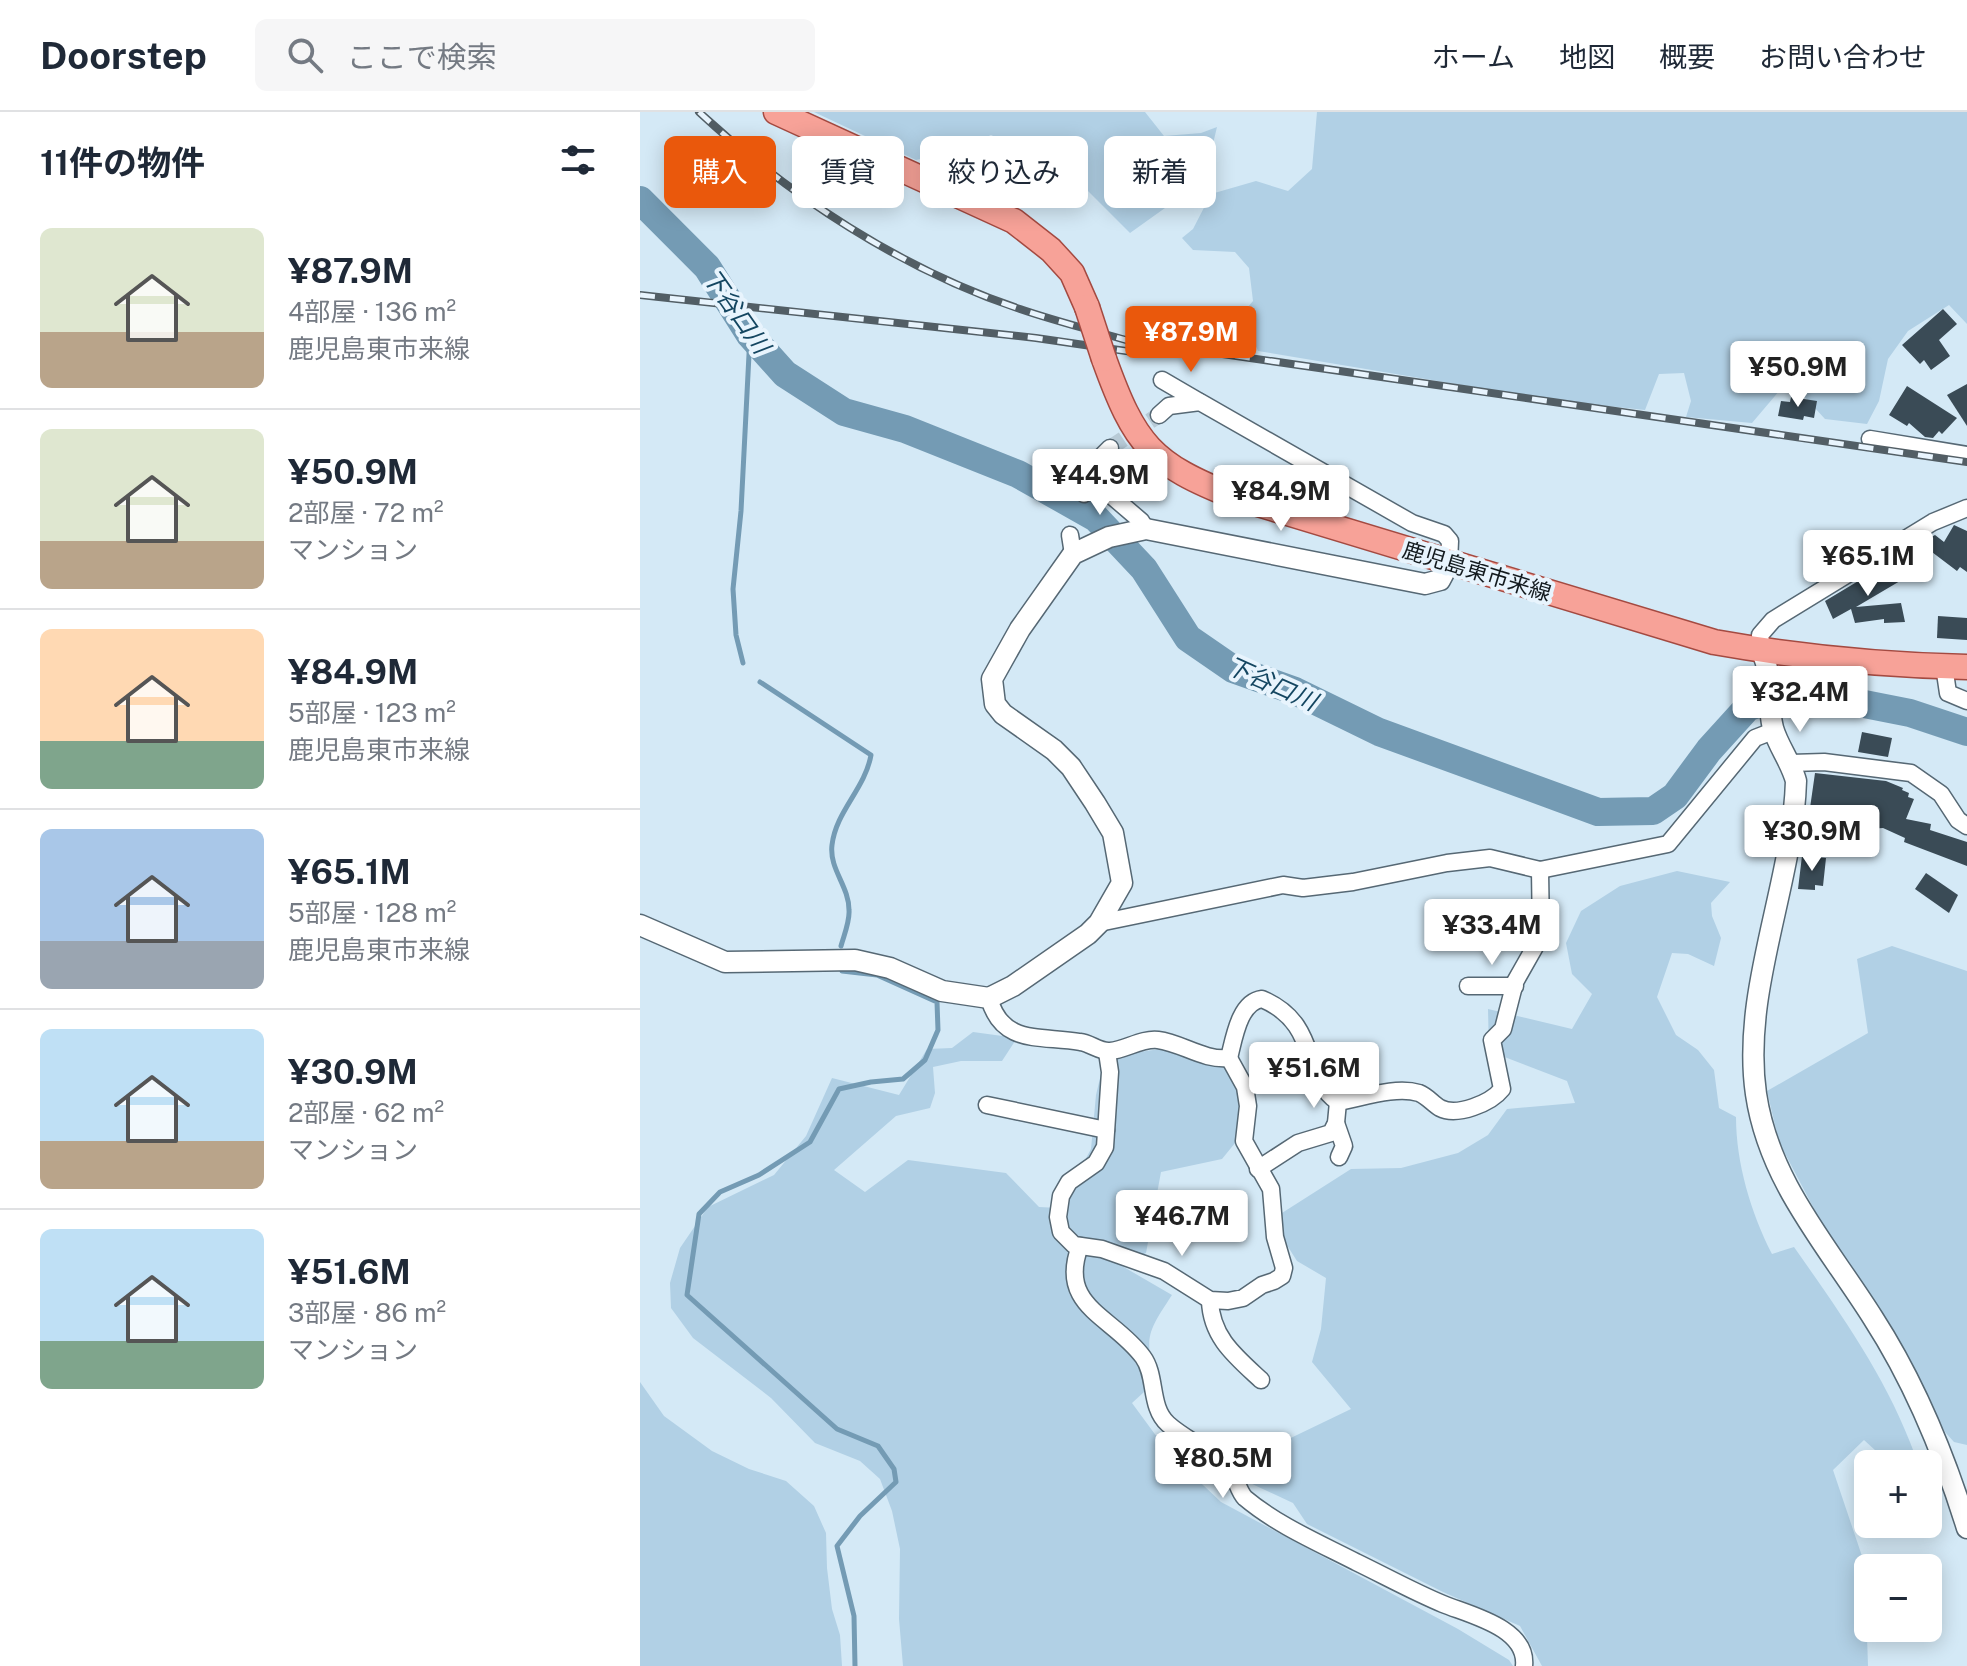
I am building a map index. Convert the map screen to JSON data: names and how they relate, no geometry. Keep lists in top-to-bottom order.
{
  "streets": {
    "main road": ["鹿児島東市来線"]
  },
  "water": ["下谷口川"],
  "page": {
    "header": "Doorstep",
    "search": "ここで検索",
    "nav": [
      "ホーム",
      "地図",
      "概要",
      "お問い合わせ"
    ],
    "heading": "11件の物件",
    "chip": [
      "購入",
      "賃貸",
      "絞り込み",
      "新着"
    ],
    "list": [
      {
        "name": "¥87.9M",
        "note": "4部屋 · 136 m² · 鹿児島東市来線"
      },
      {
        "name": "¥50.9M",
        "note": "2部屋 · 72 m² · マンション"
      },
      {
        "name": "¥84.9M",
        "note": "5部屋 · 123 m² · 鹿児島東市来線"
      },
      {
        "name": "¥65.1M",
        "note": "5部屋 · 128 m² · 鹿児島東市来線"
      },
      {
        "name": "¥30.9M",
        "note": "2部屋 · 62 m² · マンション"
      },
      {
        "name": "¥51.6M",
        "note": "3部屋 · 86 m² · マンション"
      }
    ],
    "price": [
      "¥87.9M",
      "¥50.9M",
      "¥44.9M",
      "¥84.9M",
      "¥65.1M",
      "¥32.4M",
      "¥30.9M",
      "¥33.4M",
      "¥51.6M",
      "¥46.7M",
      "¥80.5M"
    ],
    "map_buttons": ["+", "−"]
  }
}
